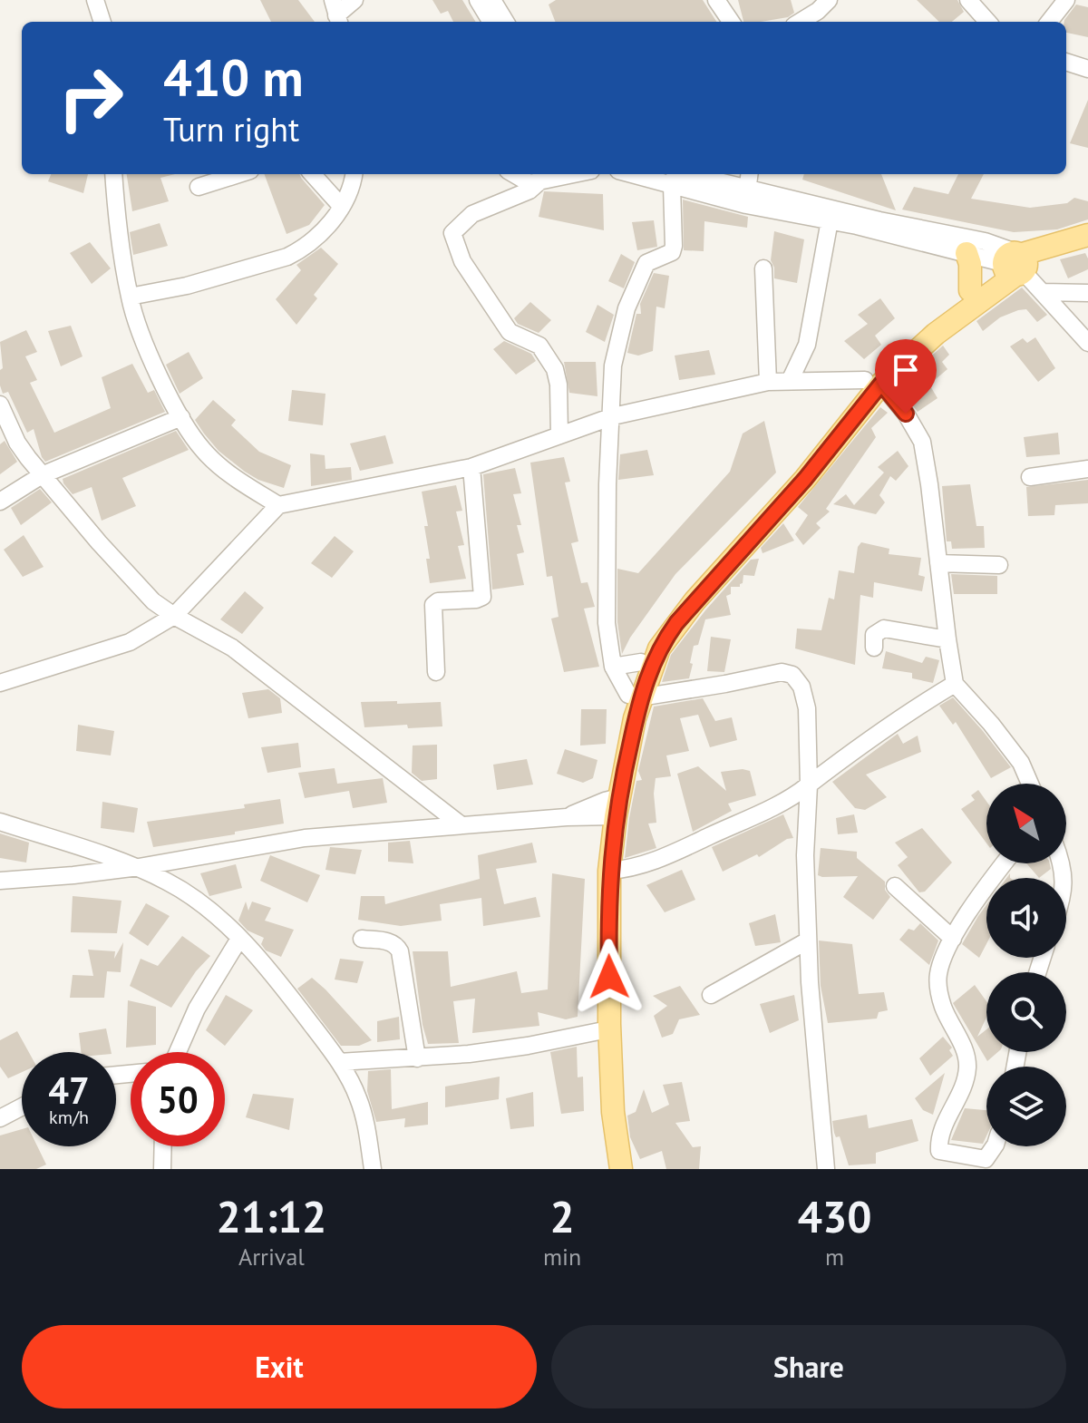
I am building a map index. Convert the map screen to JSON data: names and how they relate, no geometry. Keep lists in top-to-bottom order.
{
  "north": "top left",
  "page": {
    "turn": ["410 m", "Turn right"],
    "speed": "47 km/h",
    "limit": "50",
    "eta": [
      "21:12",
      "Arrival",
      "2",
      "min",
      "430",
      "m"
    ],
    "buttons": ["Exit", "Share"]
  }
}
